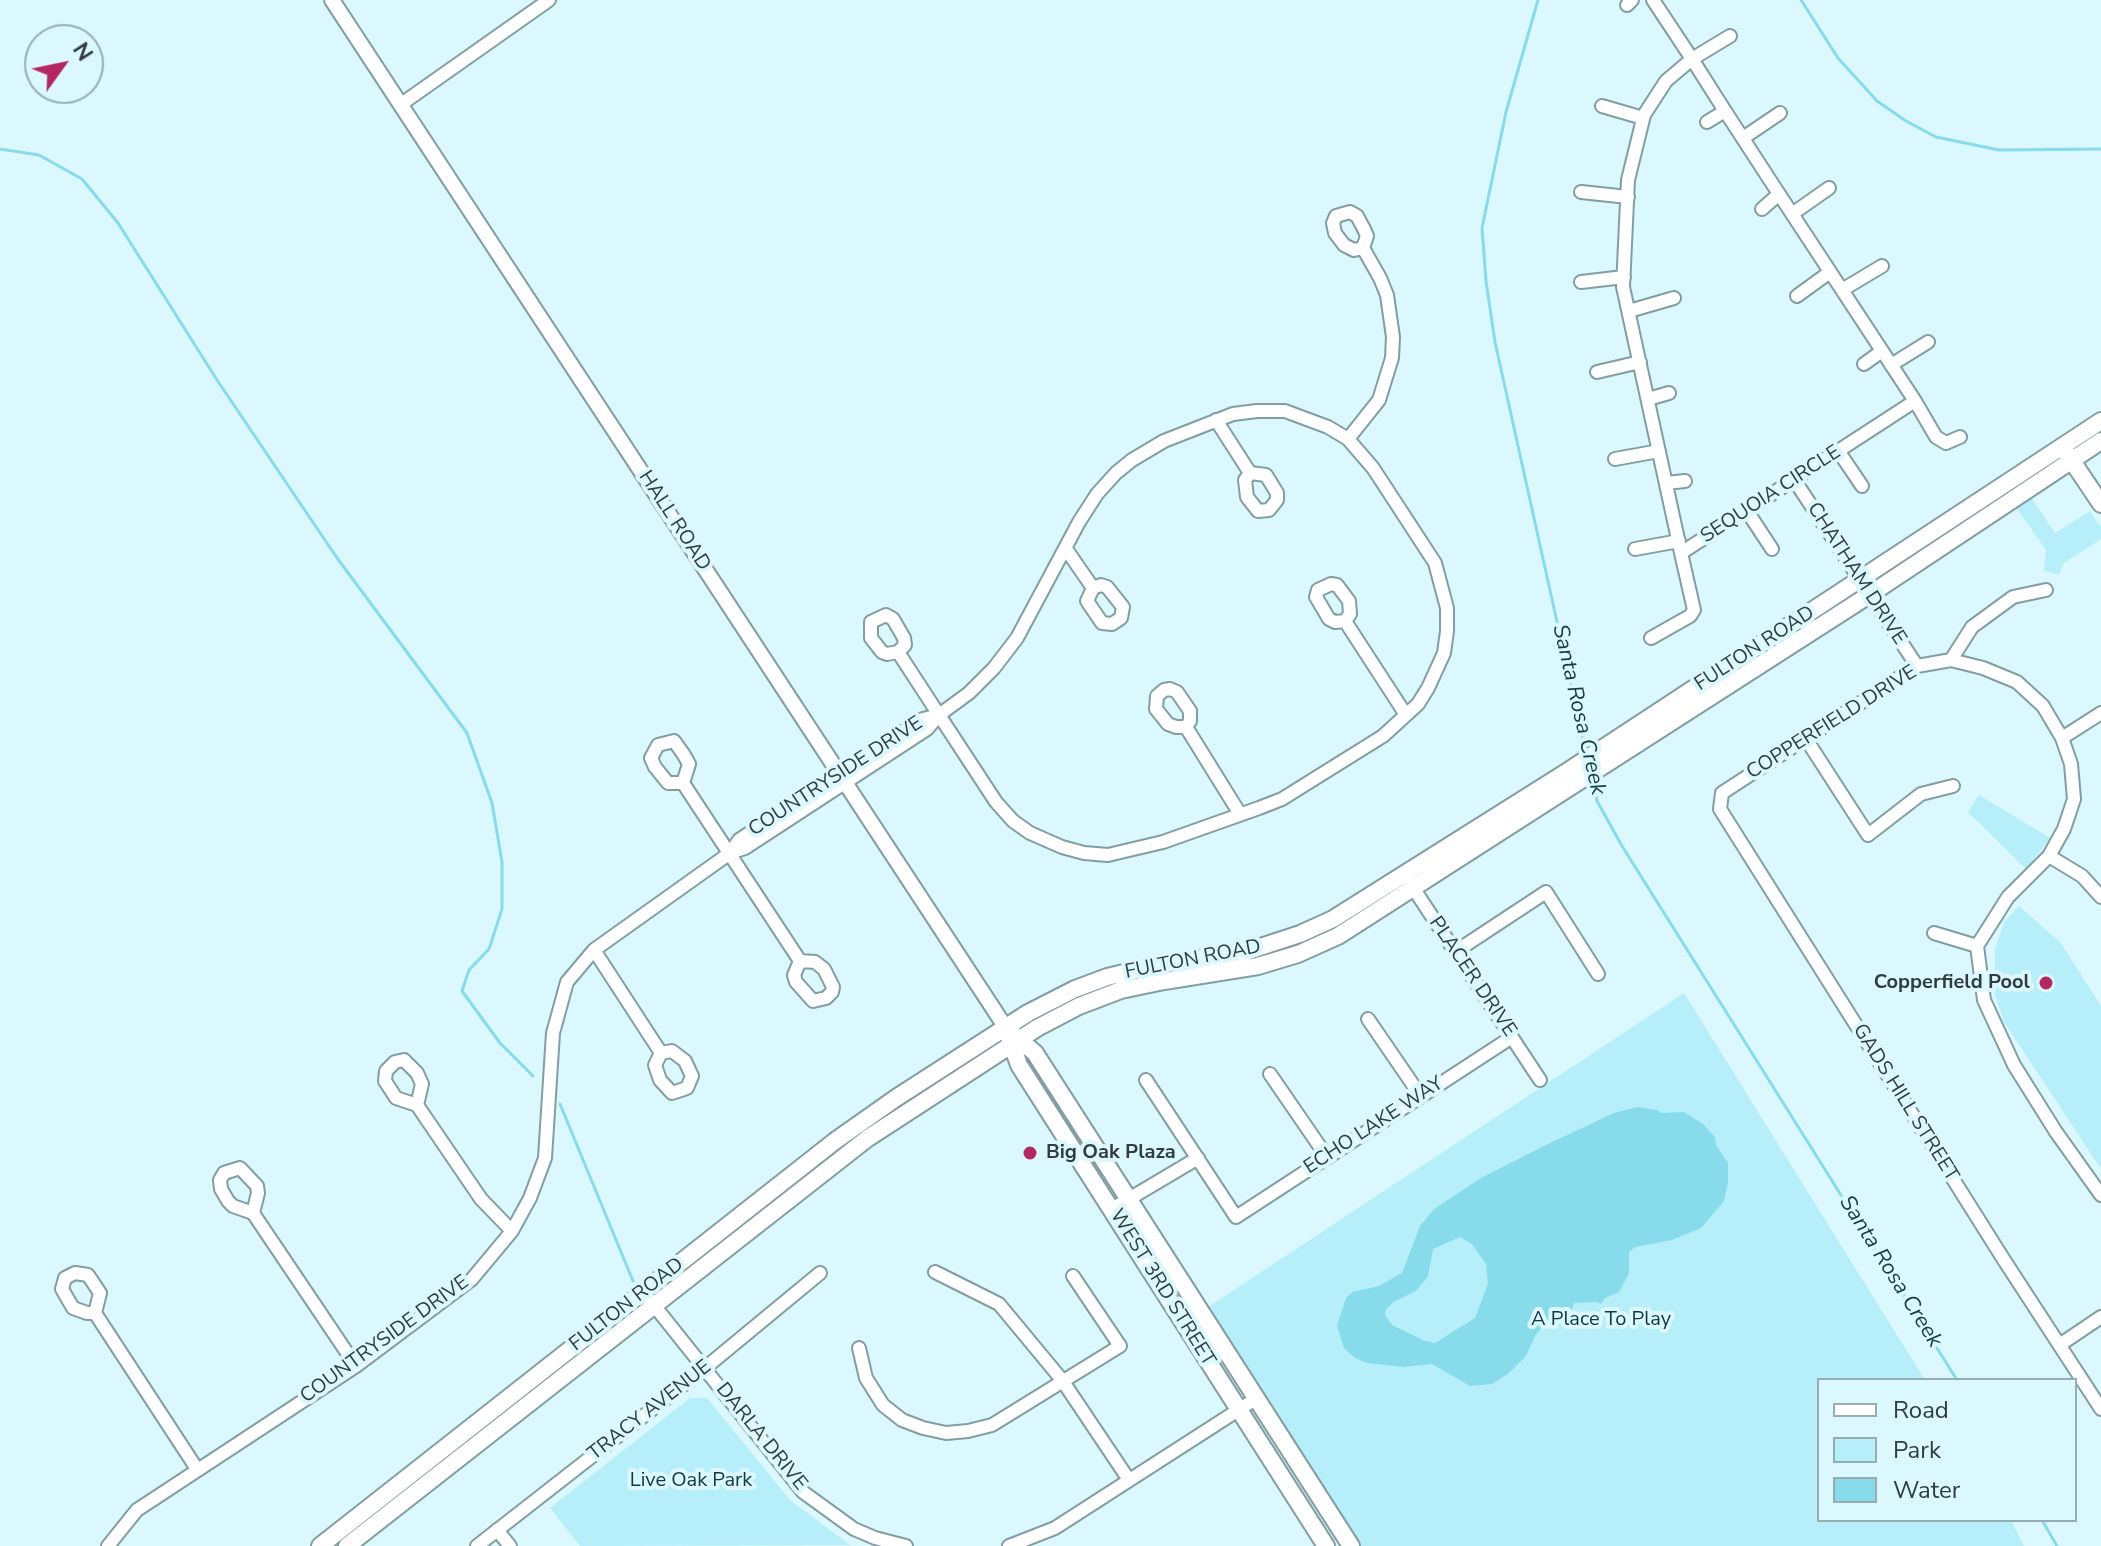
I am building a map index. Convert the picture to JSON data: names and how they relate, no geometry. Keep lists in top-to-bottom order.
{
  "streets": {
    "main road": ["FULTON ROAD", "WEST 3RD STREET"],
    "street": [
      "SEQUOIA CIRCLE",
      "HALL ROAD",
      "CHATHAM DRIVE",
      "COPPERFIELD DRIVE",
      "COUNTRYSIDE DRIVE",
      "PLACER DRIVE",
      "GADS HILL STREET",
      "ECHO LAKE WAY",
      "TRACY AVENUE",
      "DARLA DRIVE"
    ]
  },
  "crossings": [
    ["SEQUOIA CIRCLE", "CHATHAM DRIVE"],
    ["HALL ROAD", "FULTON ROAD"],
    ["HALL ROAD", "COUNTRYSIDE DRIVE"],
    ["HALL ROAD", "WEST 3RD STREET"],
    ["CHATHAM DRIVE", "FULTON ROAD"],
    ["CHATHAM DRIVE", "COPPERFIELD DRIVE"],
    ["FULTON ROAD", "PLACER DRIVE"],
    ["FULTON ROAD", "WEST 3RD STREET"],
    ["FULTON ROAD", "DARLA DRIVE"],
    ["COPPERFIELD DRIVE", "GADS HILL STREET"],
    ["PLACER DRIVE", "ECHO LAKE WAY"],
    ["TRACY AVENUE", "DARLA DRIVE"]
  ],
  "water": ["Santa Rosa Creek"],
  "parks": ["A Place To Play", "Live Oak Park"],
  "places": ["Copperfield Pool", "Big Oak Plaza"],
  "legend": ["Road", "Park", "Water"],
  "north": "top right"
}
